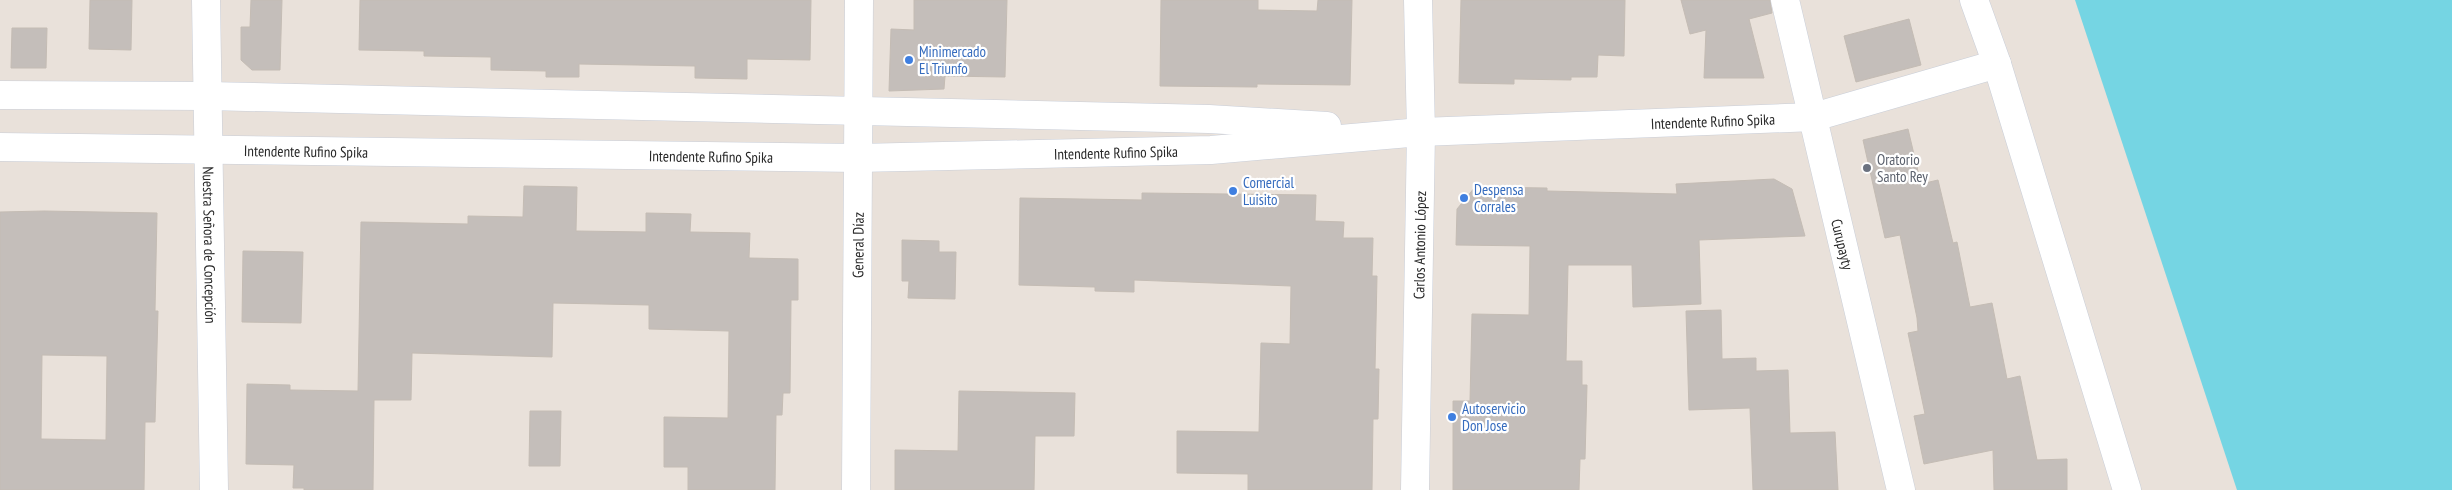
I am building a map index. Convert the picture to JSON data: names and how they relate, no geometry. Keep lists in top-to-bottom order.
{
  "streets": {
    "street": [
      "Intendente Rufino Spika",
      "Nuestra Señora de Concepción",
      "General Díaz",
      "Carlos Antonio López",
      "Curupayty"
    ]
  },
  "crossings": [
    ["Intendente Rufino Spika", "Nuestra Señora de Concepción"],
    ["Intendente Rufino Spika", "General Díaz"],
    ["Intendente Rufino Spika", "Carlos Antonio López"],
    ["Intendente Rufino Spika", "Curupayty"]
  ],
  "places": [
    "Minimercado El Triunfo",
    "Oratorio Santo Rey",
    "Comercial Luisito",
    "Despensa Corrales",
    "Autoservicio Don Jose"
  ]
}
